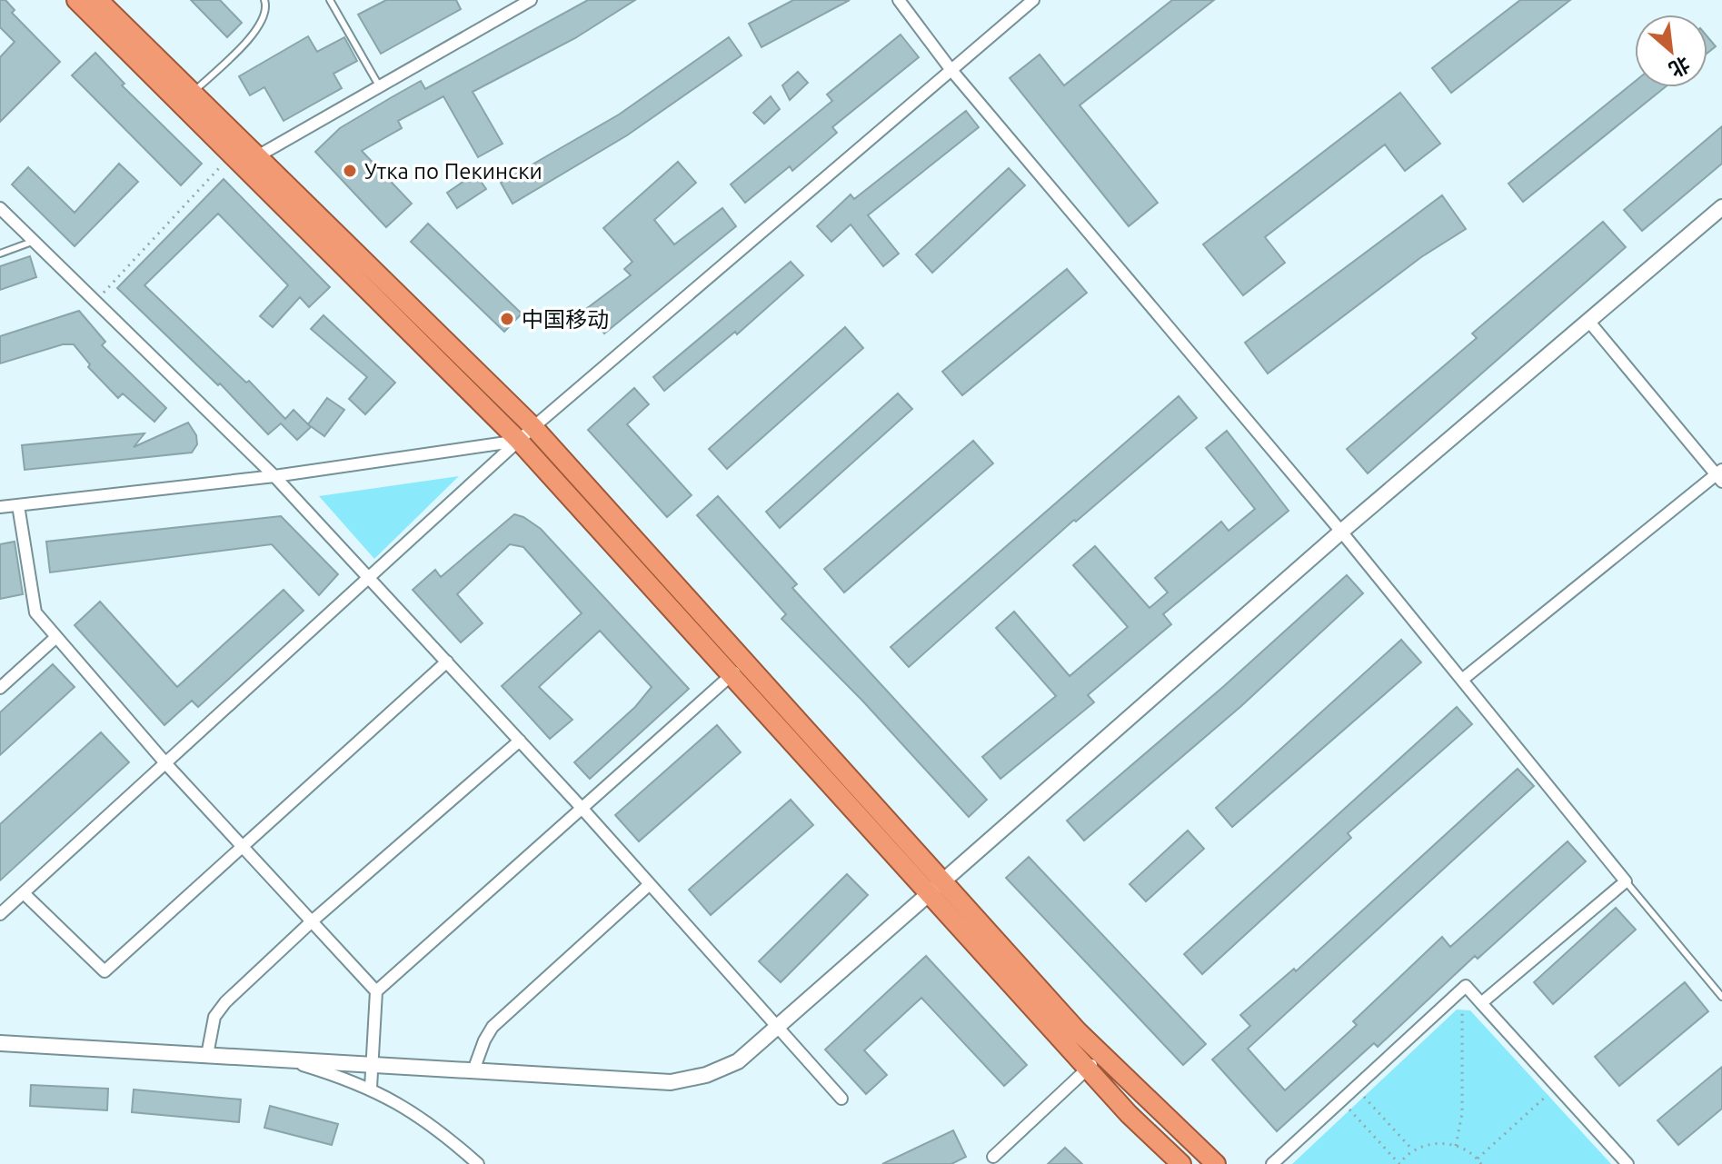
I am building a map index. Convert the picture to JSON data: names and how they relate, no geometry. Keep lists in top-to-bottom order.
{
  "places": ["Утка по Пекински", "中国移动"],
  "north": "bottom right"
}
